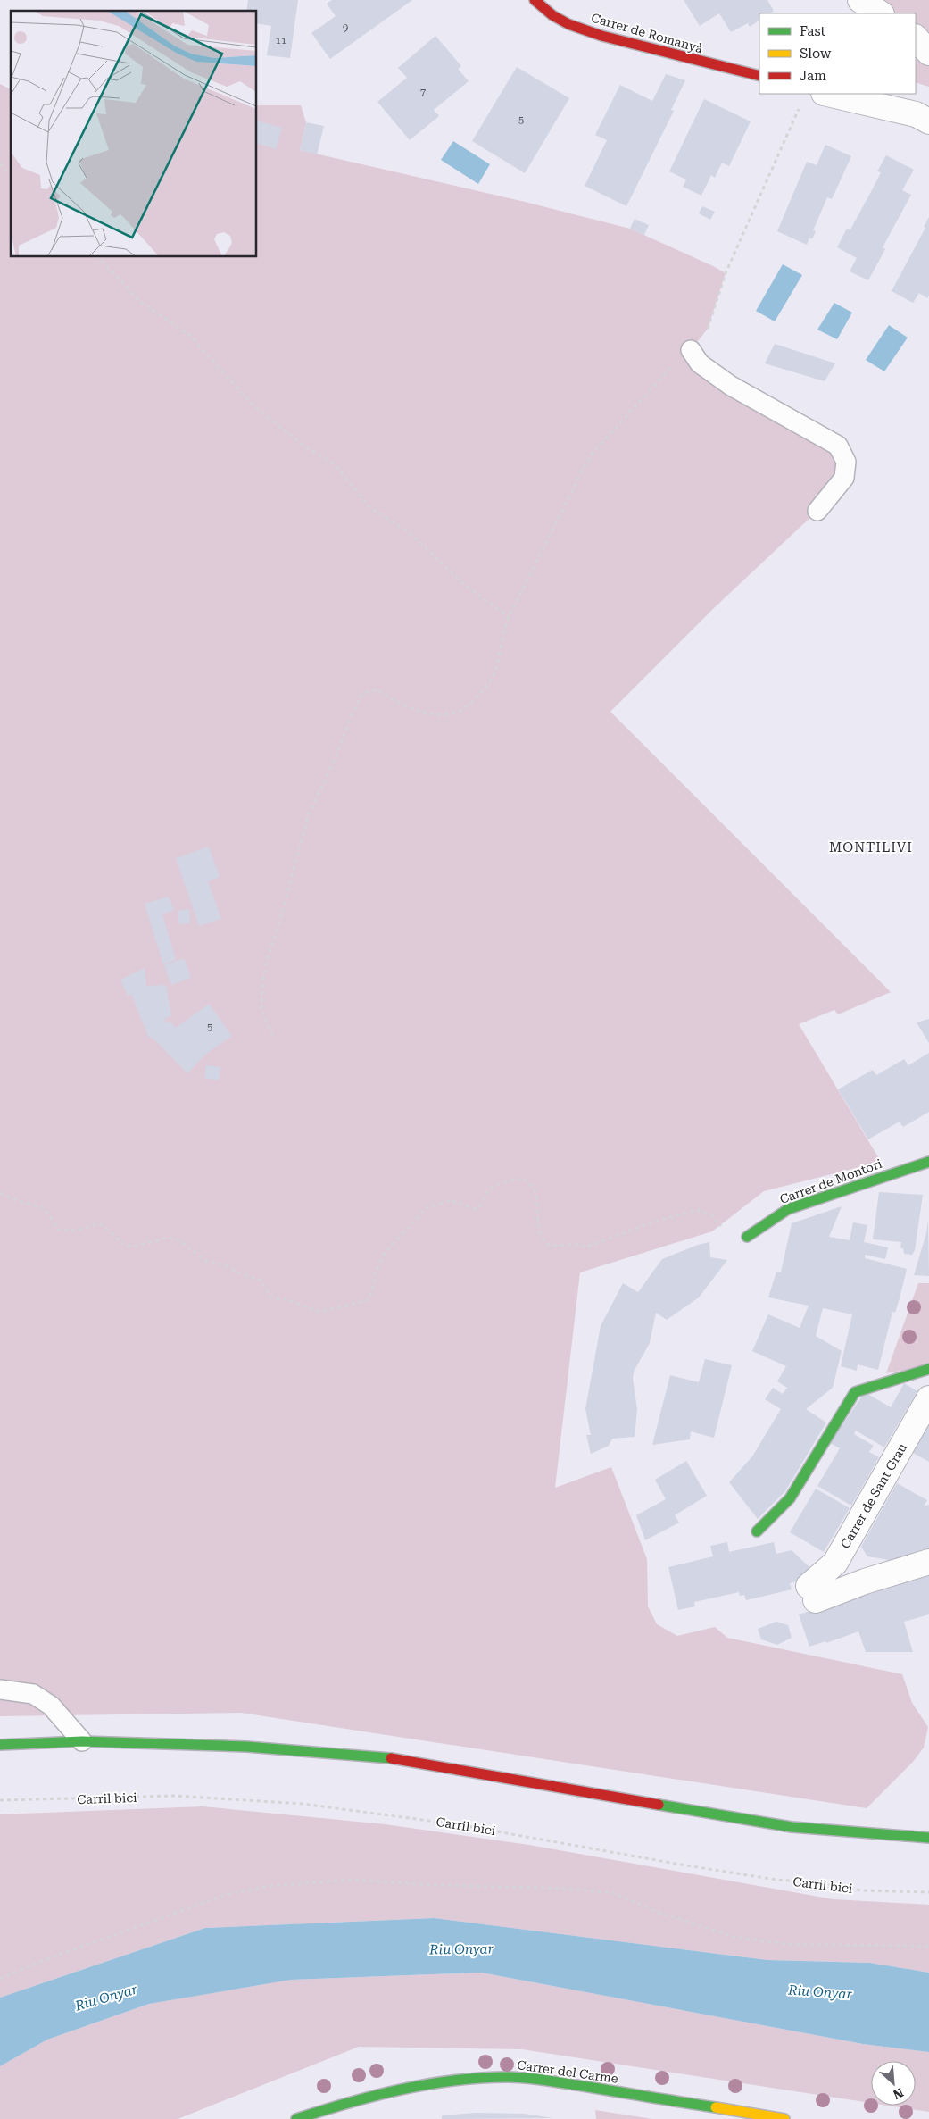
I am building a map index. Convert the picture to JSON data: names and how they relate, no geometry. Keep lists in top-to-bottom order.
{
  "streets": {
    "street": [
      "Carrer de Romanyà",
      "Carrer de Montori",
      "Carrer de Sant Grau",
      "Carrer del Carme"
    ],
    "path": ["Carril bici"]
  },
  "districts": ["MONTILIVI"],
  "water": ["Riu Onyar"],
  "house_numbers": [
    "9",
    "11",
    "7",
    "5",
    "5"
  ],
  "legend": ["Fast", "Slow", "Jam"],
  "north": "bottom right"
}
